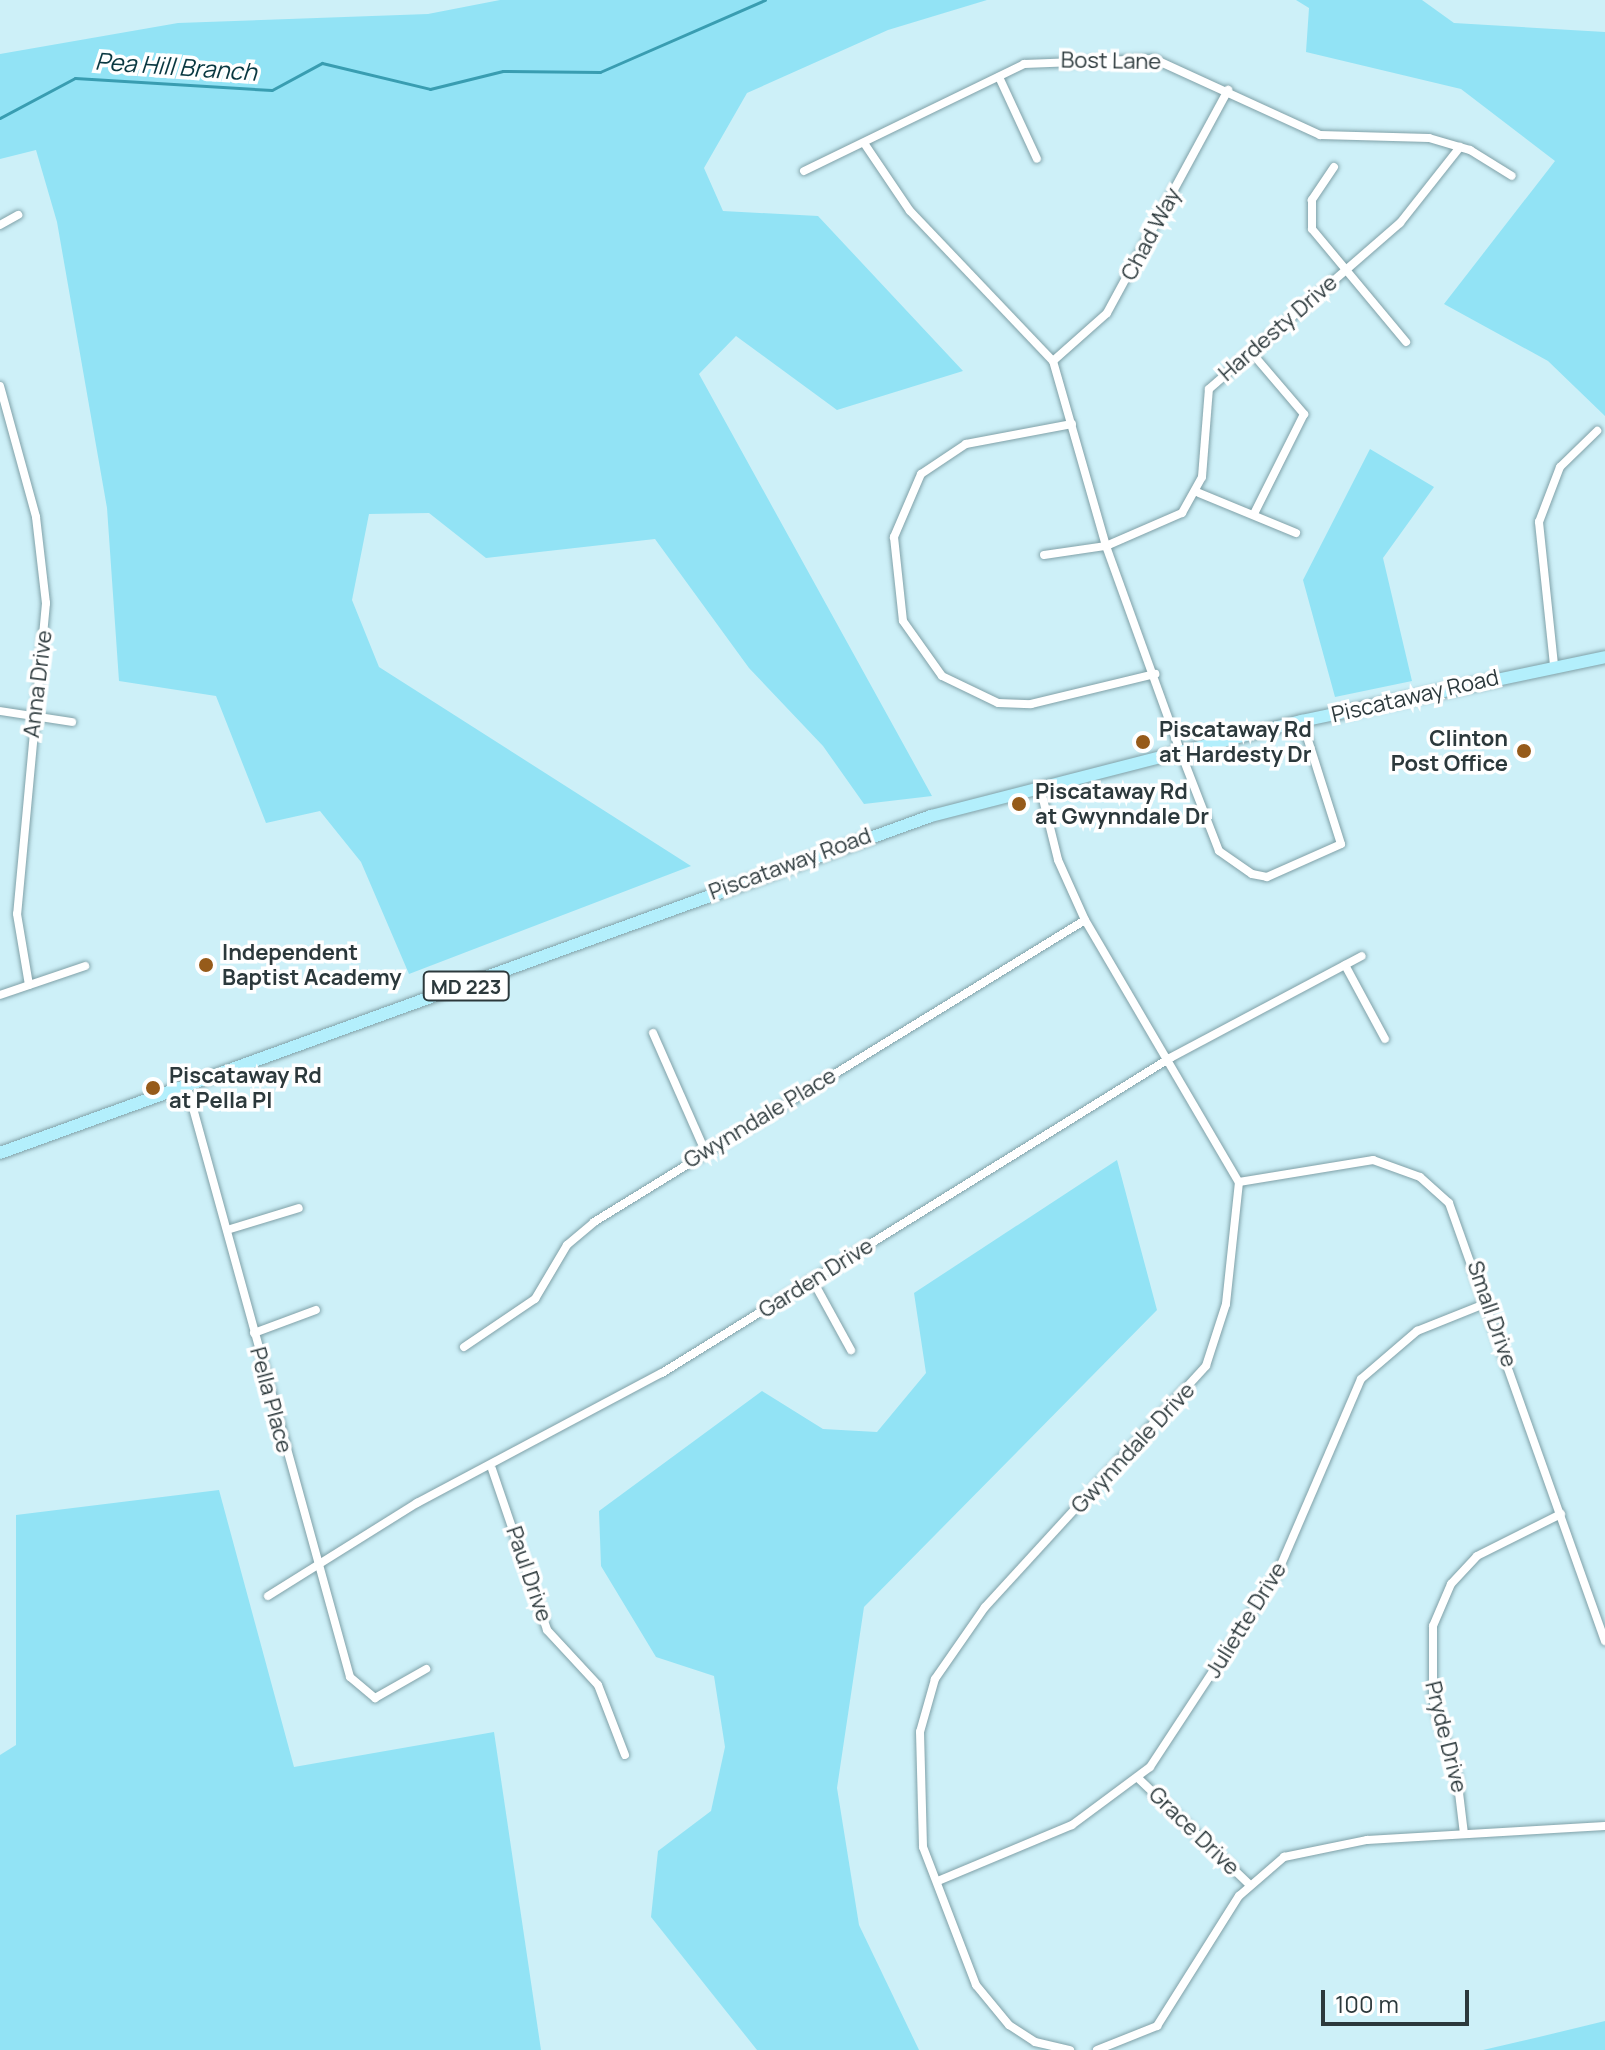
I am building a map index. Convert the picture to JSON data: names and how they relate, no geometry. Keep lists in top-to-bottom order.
{
  "streets": {
    "main road": ["Piscataway Road", "MD 223"],
    "street": [
      "Bost Lane",
      "Chad Way",
      "Hardesty Drive",
      "Anna Drive",
      "Gwynndale Place",
      "Garden Drive",
      "Small Drive",
      "Pella Place",
      "Gwynndale Drive",
      "Paul Drive",
      "Juliette Drive",
      "Pryde Drive",
      "Grace Drive"
    ]
  },
  "crossings": [
    ["Bost Lane", "Chad Way"],
    ["Bost Lane", "Hardesty Drive"],
    ["Piscataway Road", "Pella Place"],
    ["Garden Drive", "Pella Place"],
    ["Garden Drive", "Paul Drive"],
    ["Small Drive", "Gwynndale Drive"],
    ["Small Drive", "Juliette Drive"],
    ["Small Drive", "Pryde Drive"],
    ["Gwynndale Drive", "Juliette Drive"],
    ["Juliette Drive", "Grace Drive"]
  ],
  "water": ["Pea Hill Branch"],
  "places": [
    "Piscataway Rd at Hardesty Dr",
    "Clinton Post Office",
    "Piscataway Rd at Gwynndale Dr",
    "Independent Baptist Academy",
    "Piscataway Rd at Pella Pl"
  ],
  "scale_bar": "100 m"
}
